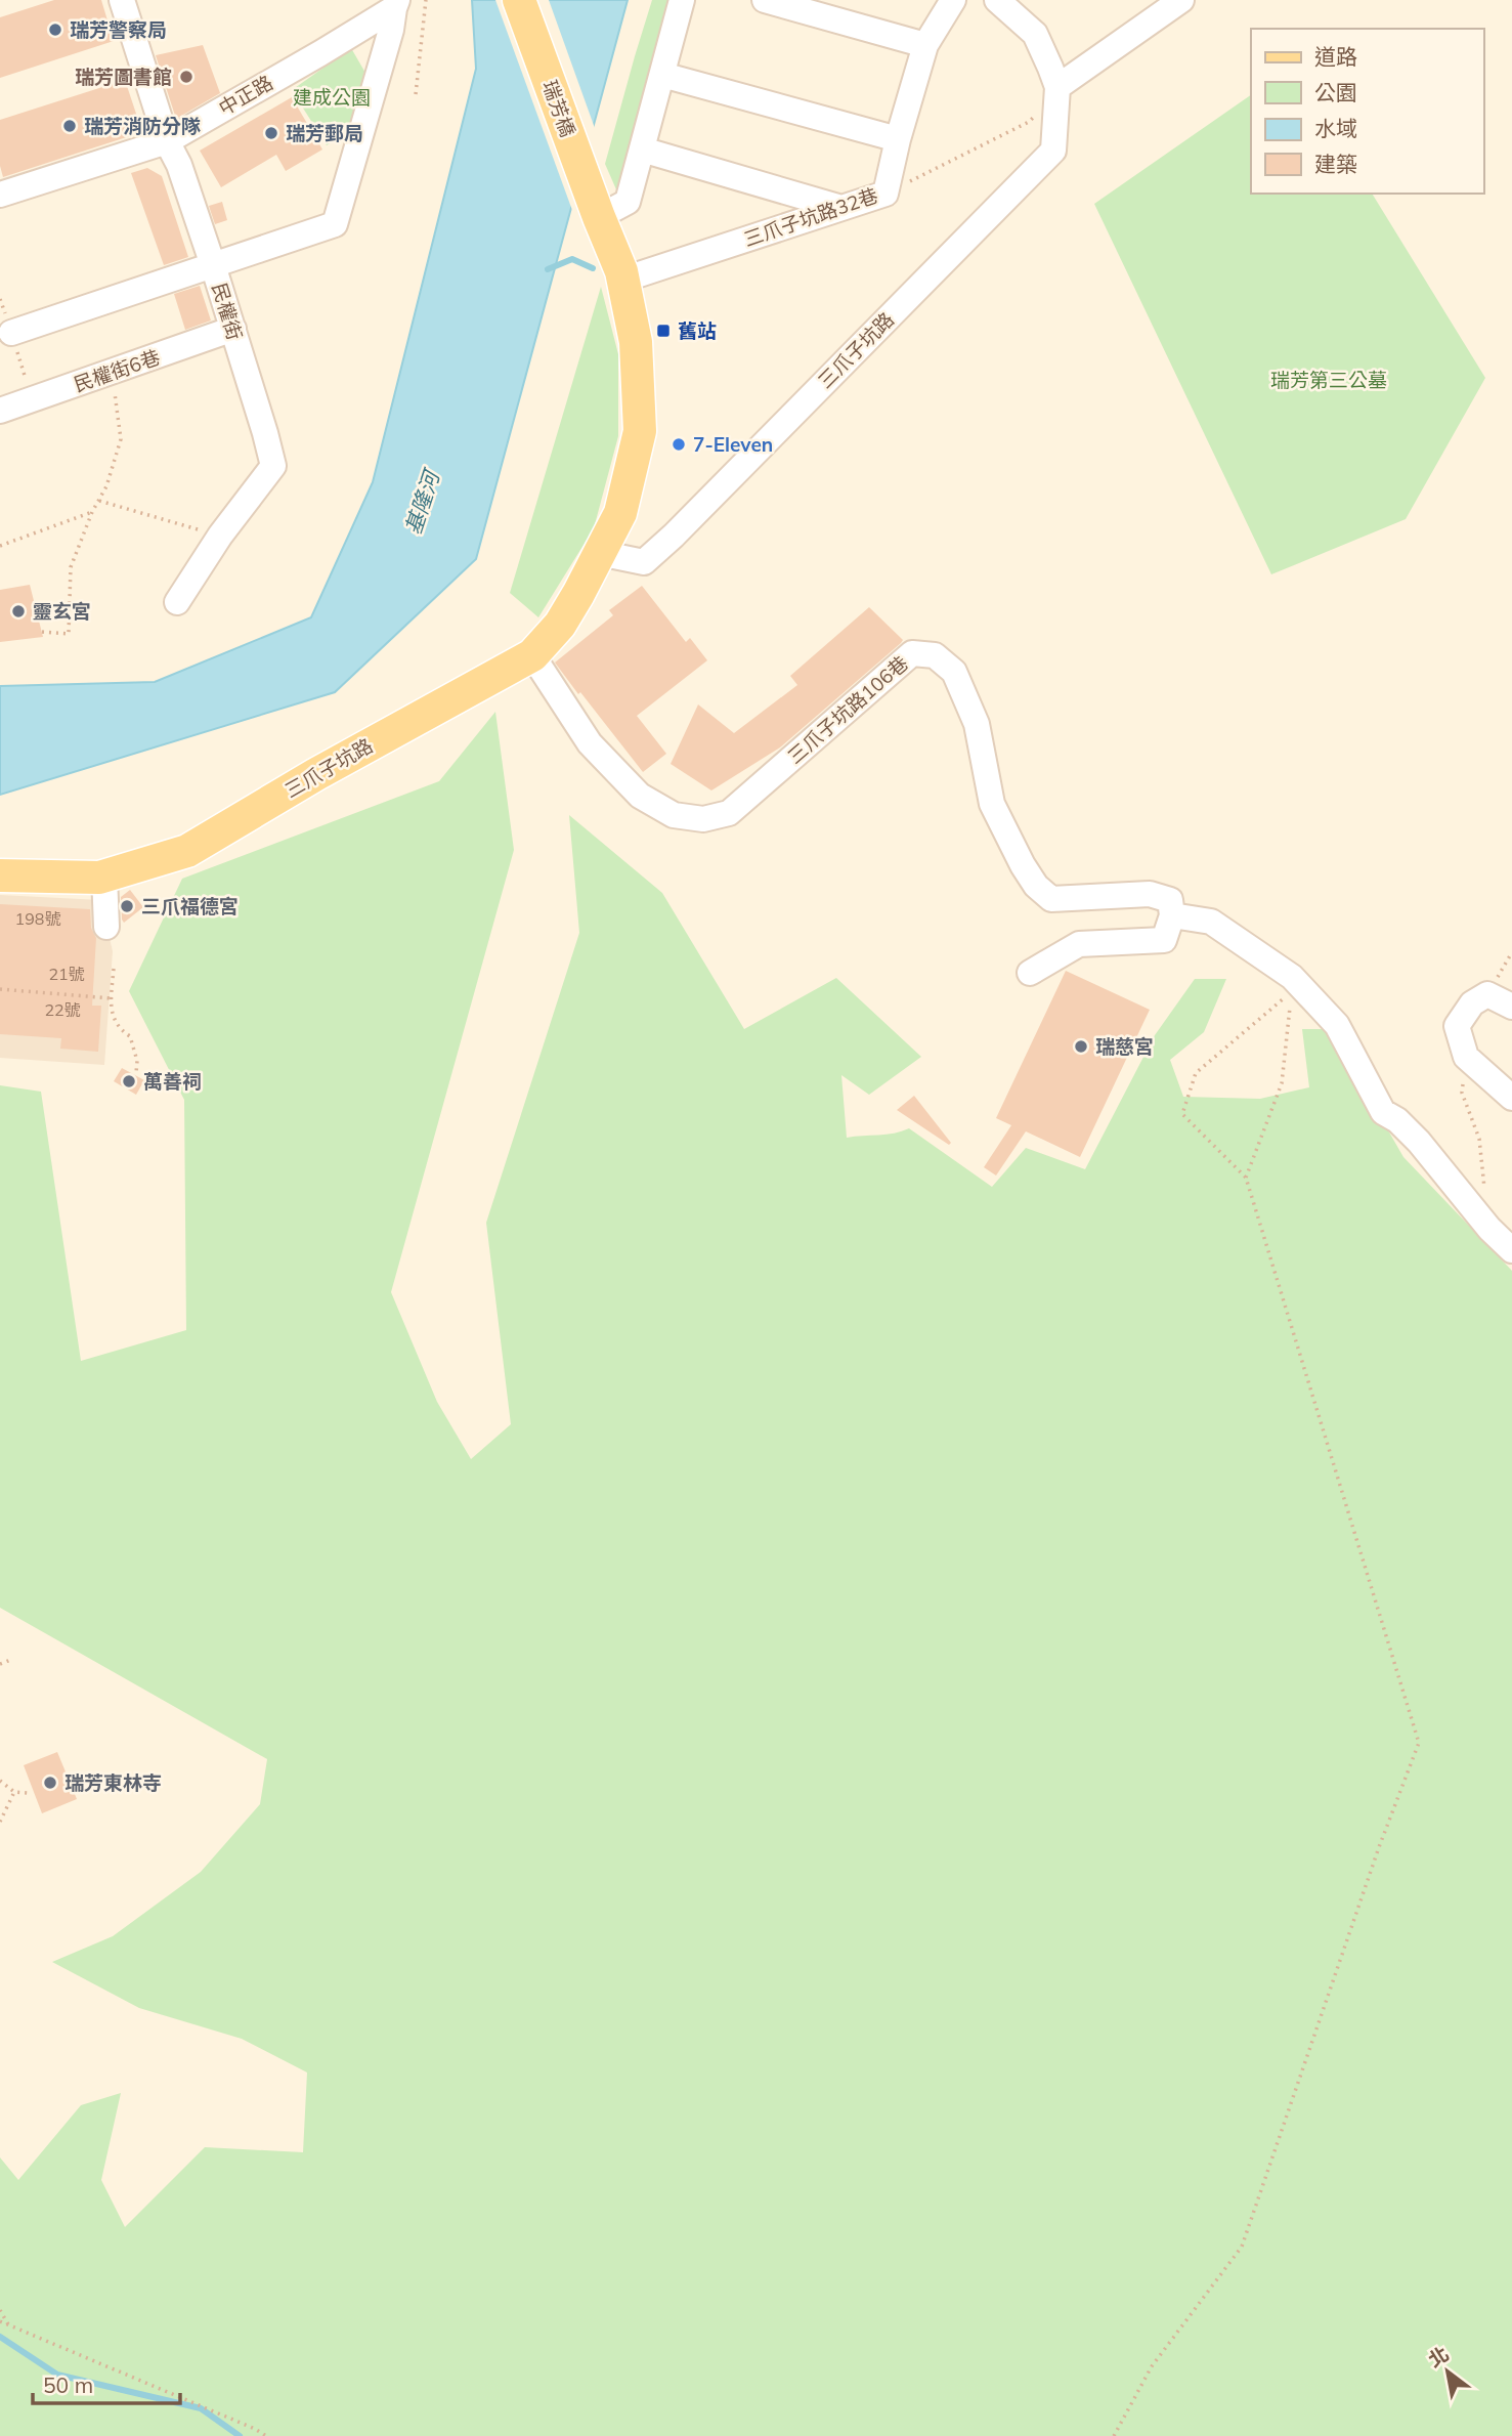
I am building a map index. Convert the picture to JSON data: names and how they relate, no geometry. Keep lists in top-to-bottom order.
{
  "streets": {
    "main road": ["瑞芳橋", "三爪子坑路"],
    "street": [
      "中正路",
      "三爪子坑路32巷",
      "民權街",
      "民權街6巷",
      "三爪子坑路106巷"
    ]
  },
  "crossings": [
    ["中正路", "民權街"],
    ["瑞芳橋", "三爪子坑路"],
    ["三爪子坑路32巷", "三爪子坑路"],
    ["民權街", "民權街6巷"],
    ["三爪子坑路", "三爪子坑路106巷"]
  ],
  "water": ["基隆河"],
  "parks": ["建成公園", "瑞芳第三公墓"],
  "places": {
    "other": [
      "瑞芳警察局",
      "瑞芳圖書館",
      "瑞芳消防分隊",
      "瑞芳郵局",
      "7-Eleven",
      "靈玄宮",
      "三爪福德宮",
      "瑞慈宮",
      "萬善祠",
      "瑞芳東林寺"
    ],
    "transit": ["舊站"]
  },
  "house_numbers": ["198號", "21號", "22號"],
  "legend": [
    "道路",
    "公園",
    "水域",
    "建築"
  ],
  "scale_bar": "50 m",
  "north": "top left"
}
